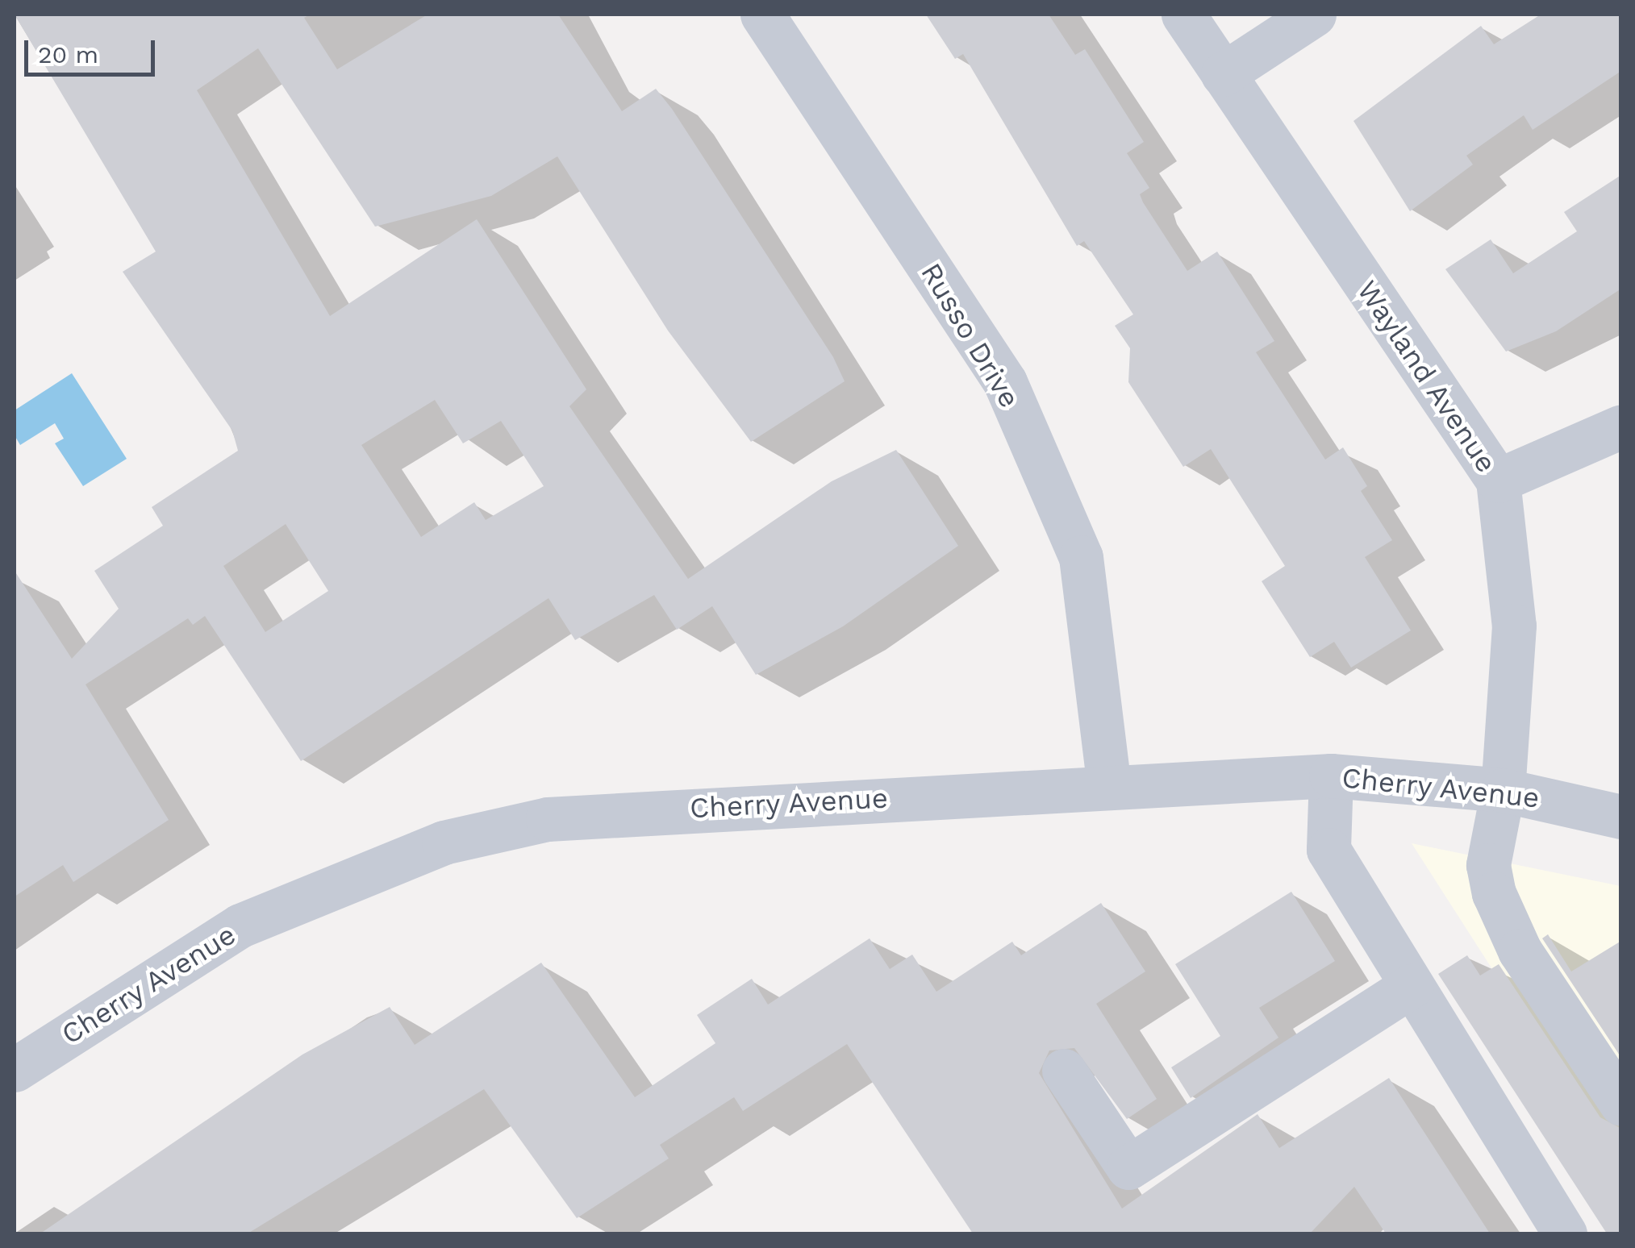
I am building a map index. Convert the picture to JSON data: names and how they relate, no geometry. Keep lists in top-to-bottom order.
{
  "streets": {
    "street": ["Russo Drive", "Wayland Avenue", "Cherry Avenue"]
  },
  "crossings": [
    ["Russo Drive", "Cherry Avenue"],
    ["Wayland Avenue", "Cherry Avenue"]
  ],
  "scale_bar": "20 m"
}
